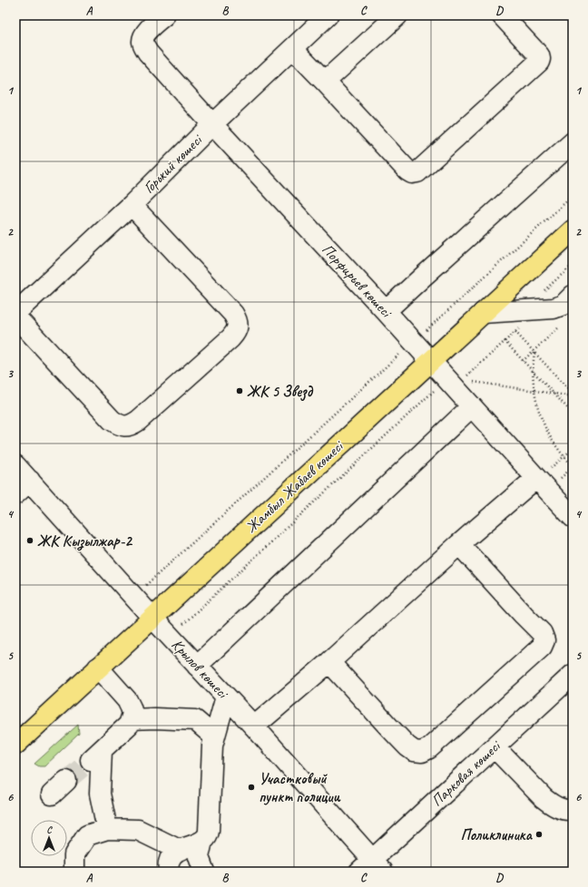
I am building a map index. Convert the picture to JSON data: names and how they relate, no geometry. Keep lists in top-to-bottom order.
{
  "streets": {
    "main road": ["Жамбыл Жабаев көшесі"],
    "street": [
      "Горький көшесі",
      "Порфирьев көшесі",
      "Крылов көшесі",
      "Парковая көшесі"
    ]
  },
  "crossings": [
    ["Горький көшесі", "Порфирьев көшесі"],
    ["Порфирьев көшесі", "Жамбыл Жабаев көшесі"],
    ["Жамбыл Жабаев көшесі", "Крылов көшесі"],
    ["Крылов көшесі", "Парковая көшесі"]
  ],
  "places": [
    "ЖК 5 Звезд",
    "ЖК Кызылжар-2",
    "Участковый пункт полиции",
    "Поликлиника"
  ],
  "north": "top",
  "grid": {
    "columns": [
      "A",
      "B",
      "C",
      "D"
    ],
    "rows": [
      "1",
      "2",
      "3",
      "4",
      "5",
      "6"
    ]
  }
}
